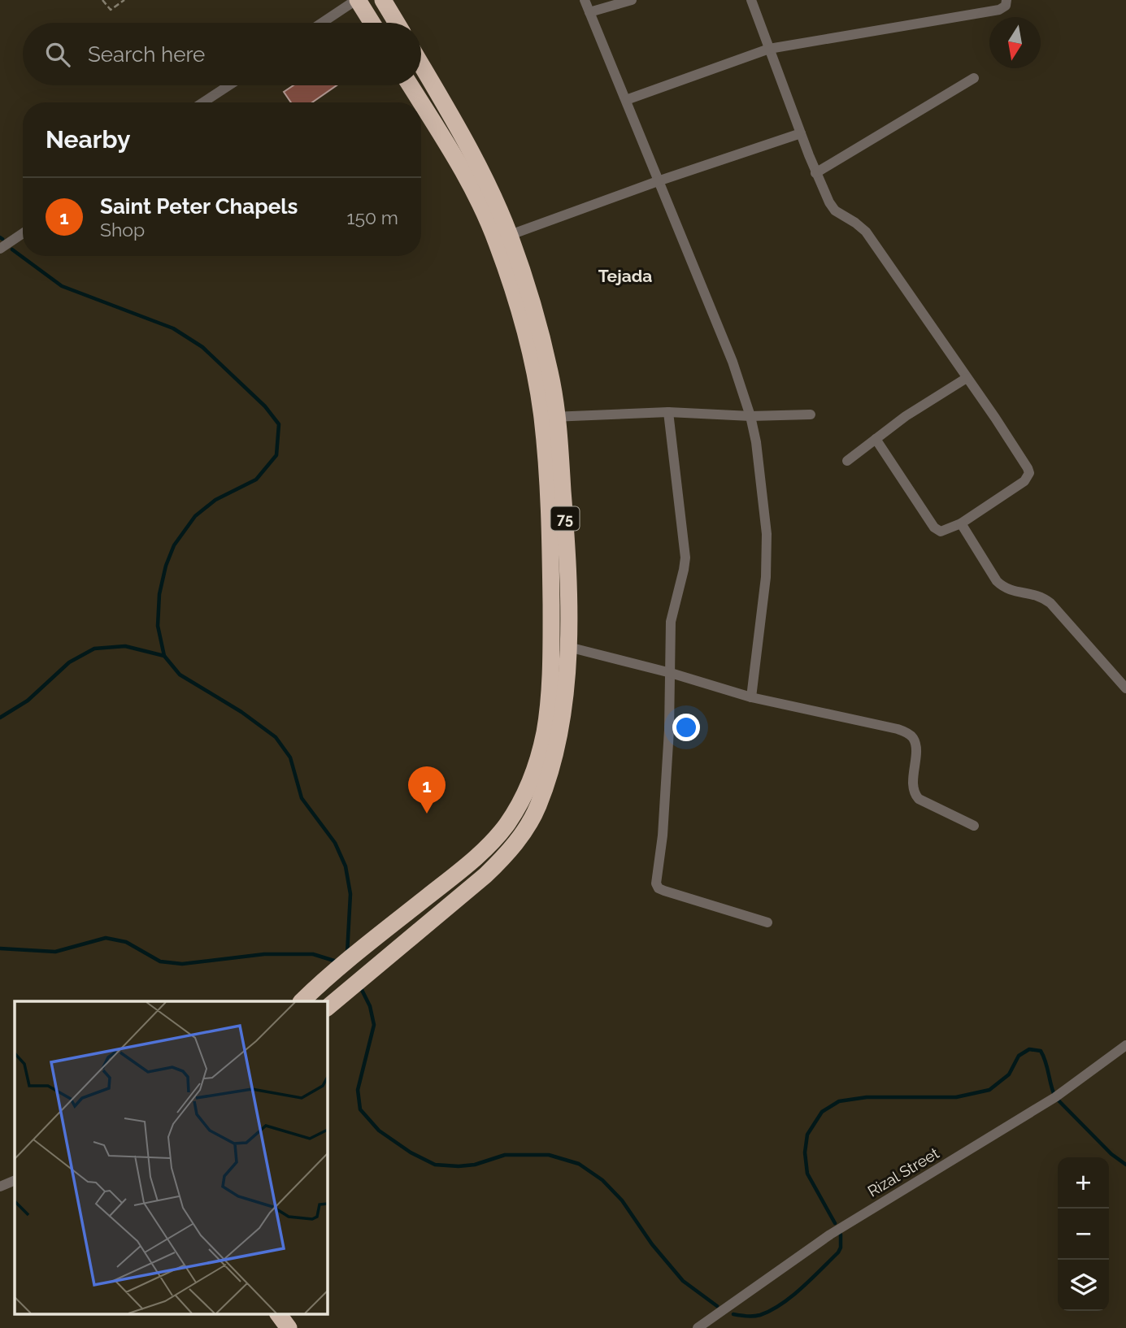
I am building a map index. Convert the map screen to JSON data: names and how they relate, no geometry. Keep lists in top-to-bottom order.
{
  "streets": {
    "highway": ["75"],
    "street": ["Rizal Street"]
  },
  "districts": ["Tejada"],
  "north": "bottom",
  "page": {
    "search": "Search here",
    "heading": "Nearby",
    "list": [
      {
        "mark": "1",
        "name": "Saint Peter Chapels",
        "note": "Shop",
        "value": "150 m"
      }
    ],
    "pins": "1",
    "map_buttons": ["+", "−"]
  }
}
